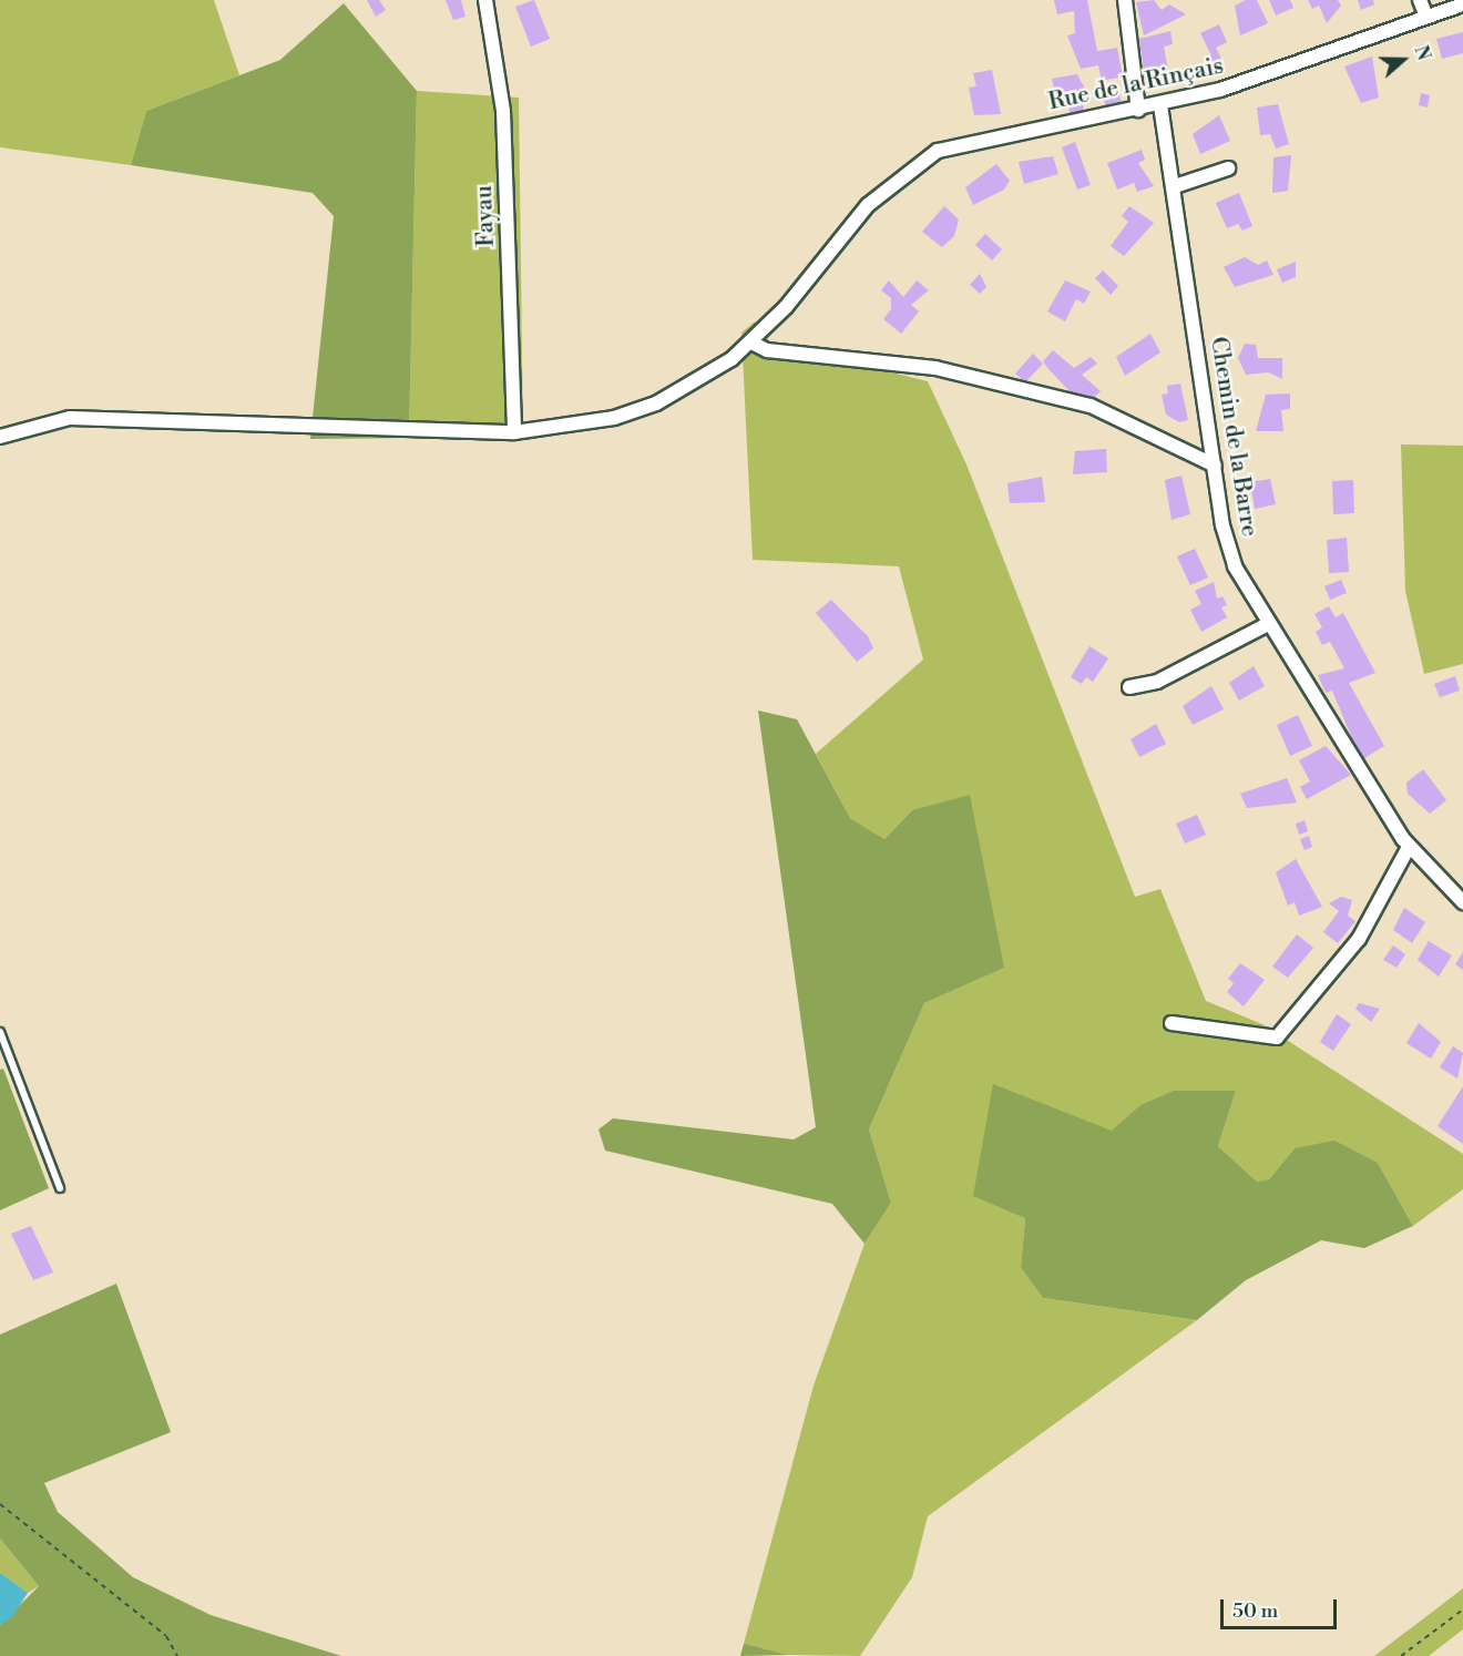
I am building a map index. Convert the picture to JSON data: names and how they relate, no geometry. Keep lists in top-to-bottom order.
{
  "streets": {
    "street": ["Rue de la Rinçais", "Fayau", "Chemin de la Barre"]
  },
  "crossings": [
    ["Rue de la Rinçais", "Fayau"],
    ["Rue de la Rinçais", "Chemin de la Barre"]
  ],
  "scale_bar": "50 m",
  "north": "right"
}
